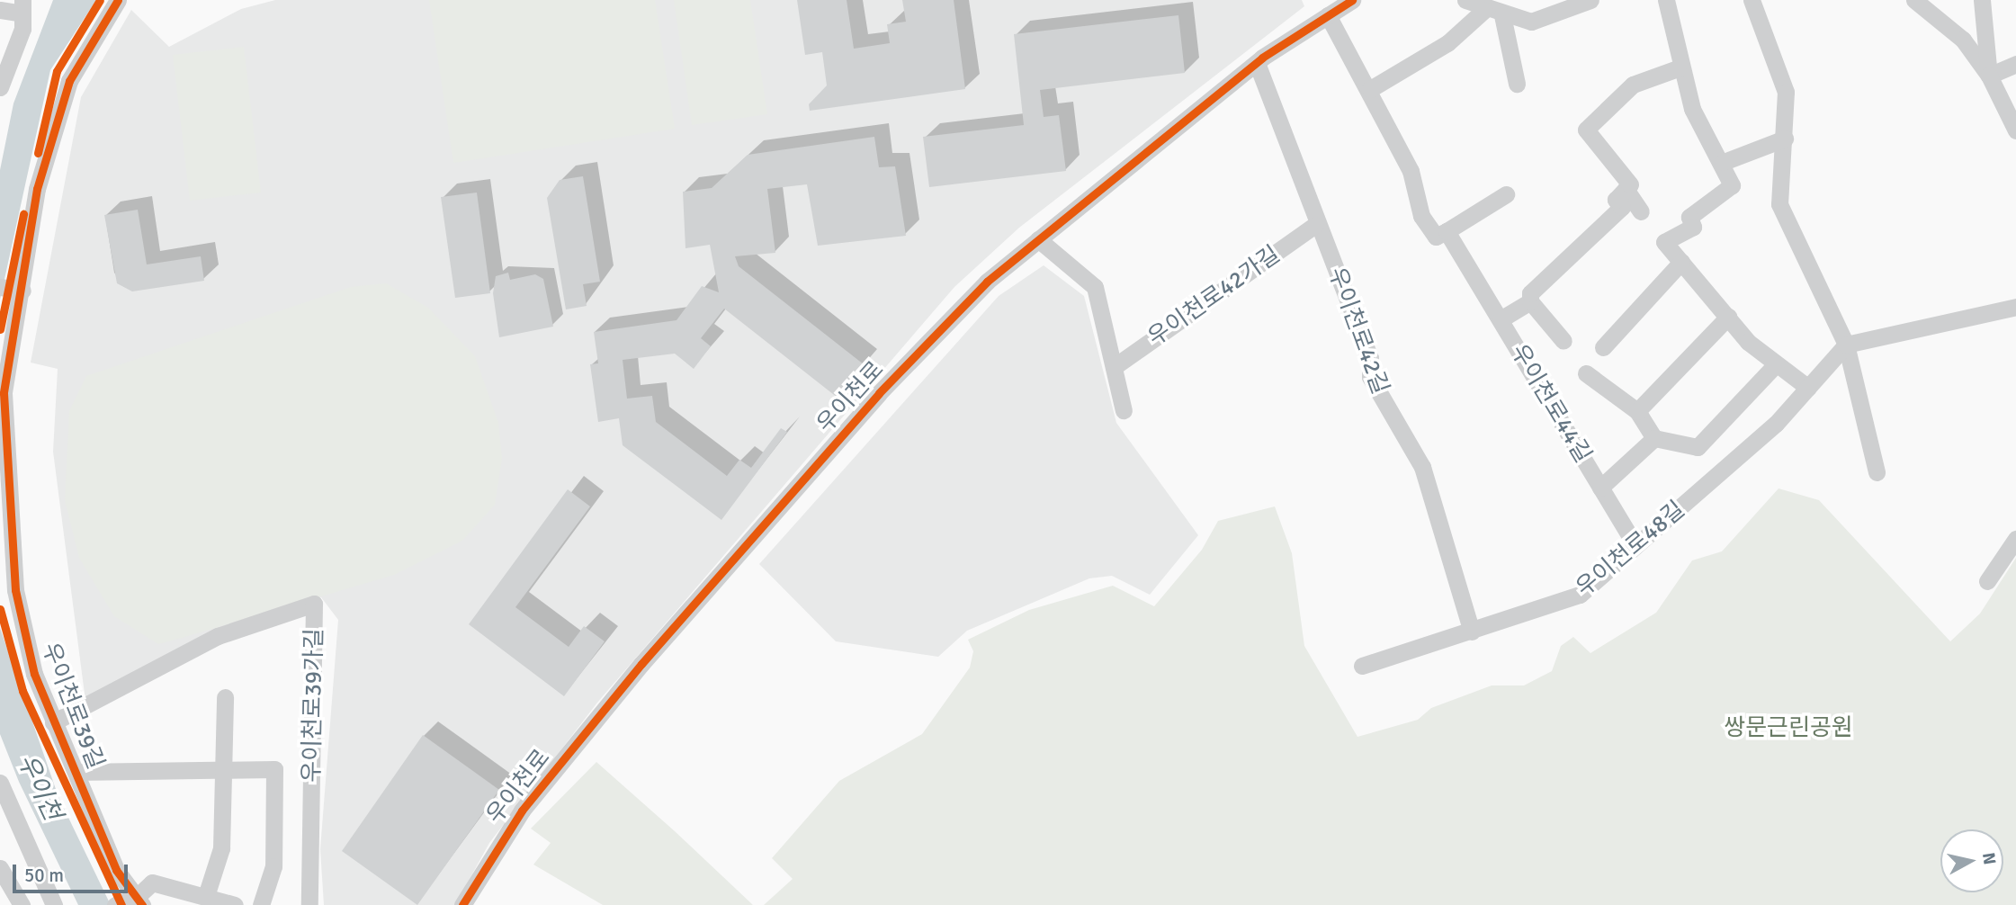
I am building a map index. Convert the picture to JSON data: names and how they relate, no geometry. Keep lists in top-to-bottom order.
{
  "streets": {
    "street": [
      "우이천로42가길",
      "우이천로42길",
      "우이천로",
      "우이천로44길",
      "우이천로48길",
      "우이천로39가길",
      "우이천로39길"
    ]
  },
  "crossings": [
    ["우이천로42가길", "우이천로42길"],
    ["우이천로42길", "우이천로"],
    ["우이천로42길", "우이천로48길"],
    ["우이천로44길", "우이천로48길"],
    ["우이천로39가길", "우이천로39길"]
  ],
  "water": ["우이천"],
  "parks": ["쌍문근린공원"],
  "scale_bar": "50 m",
  "north": "right"
}
